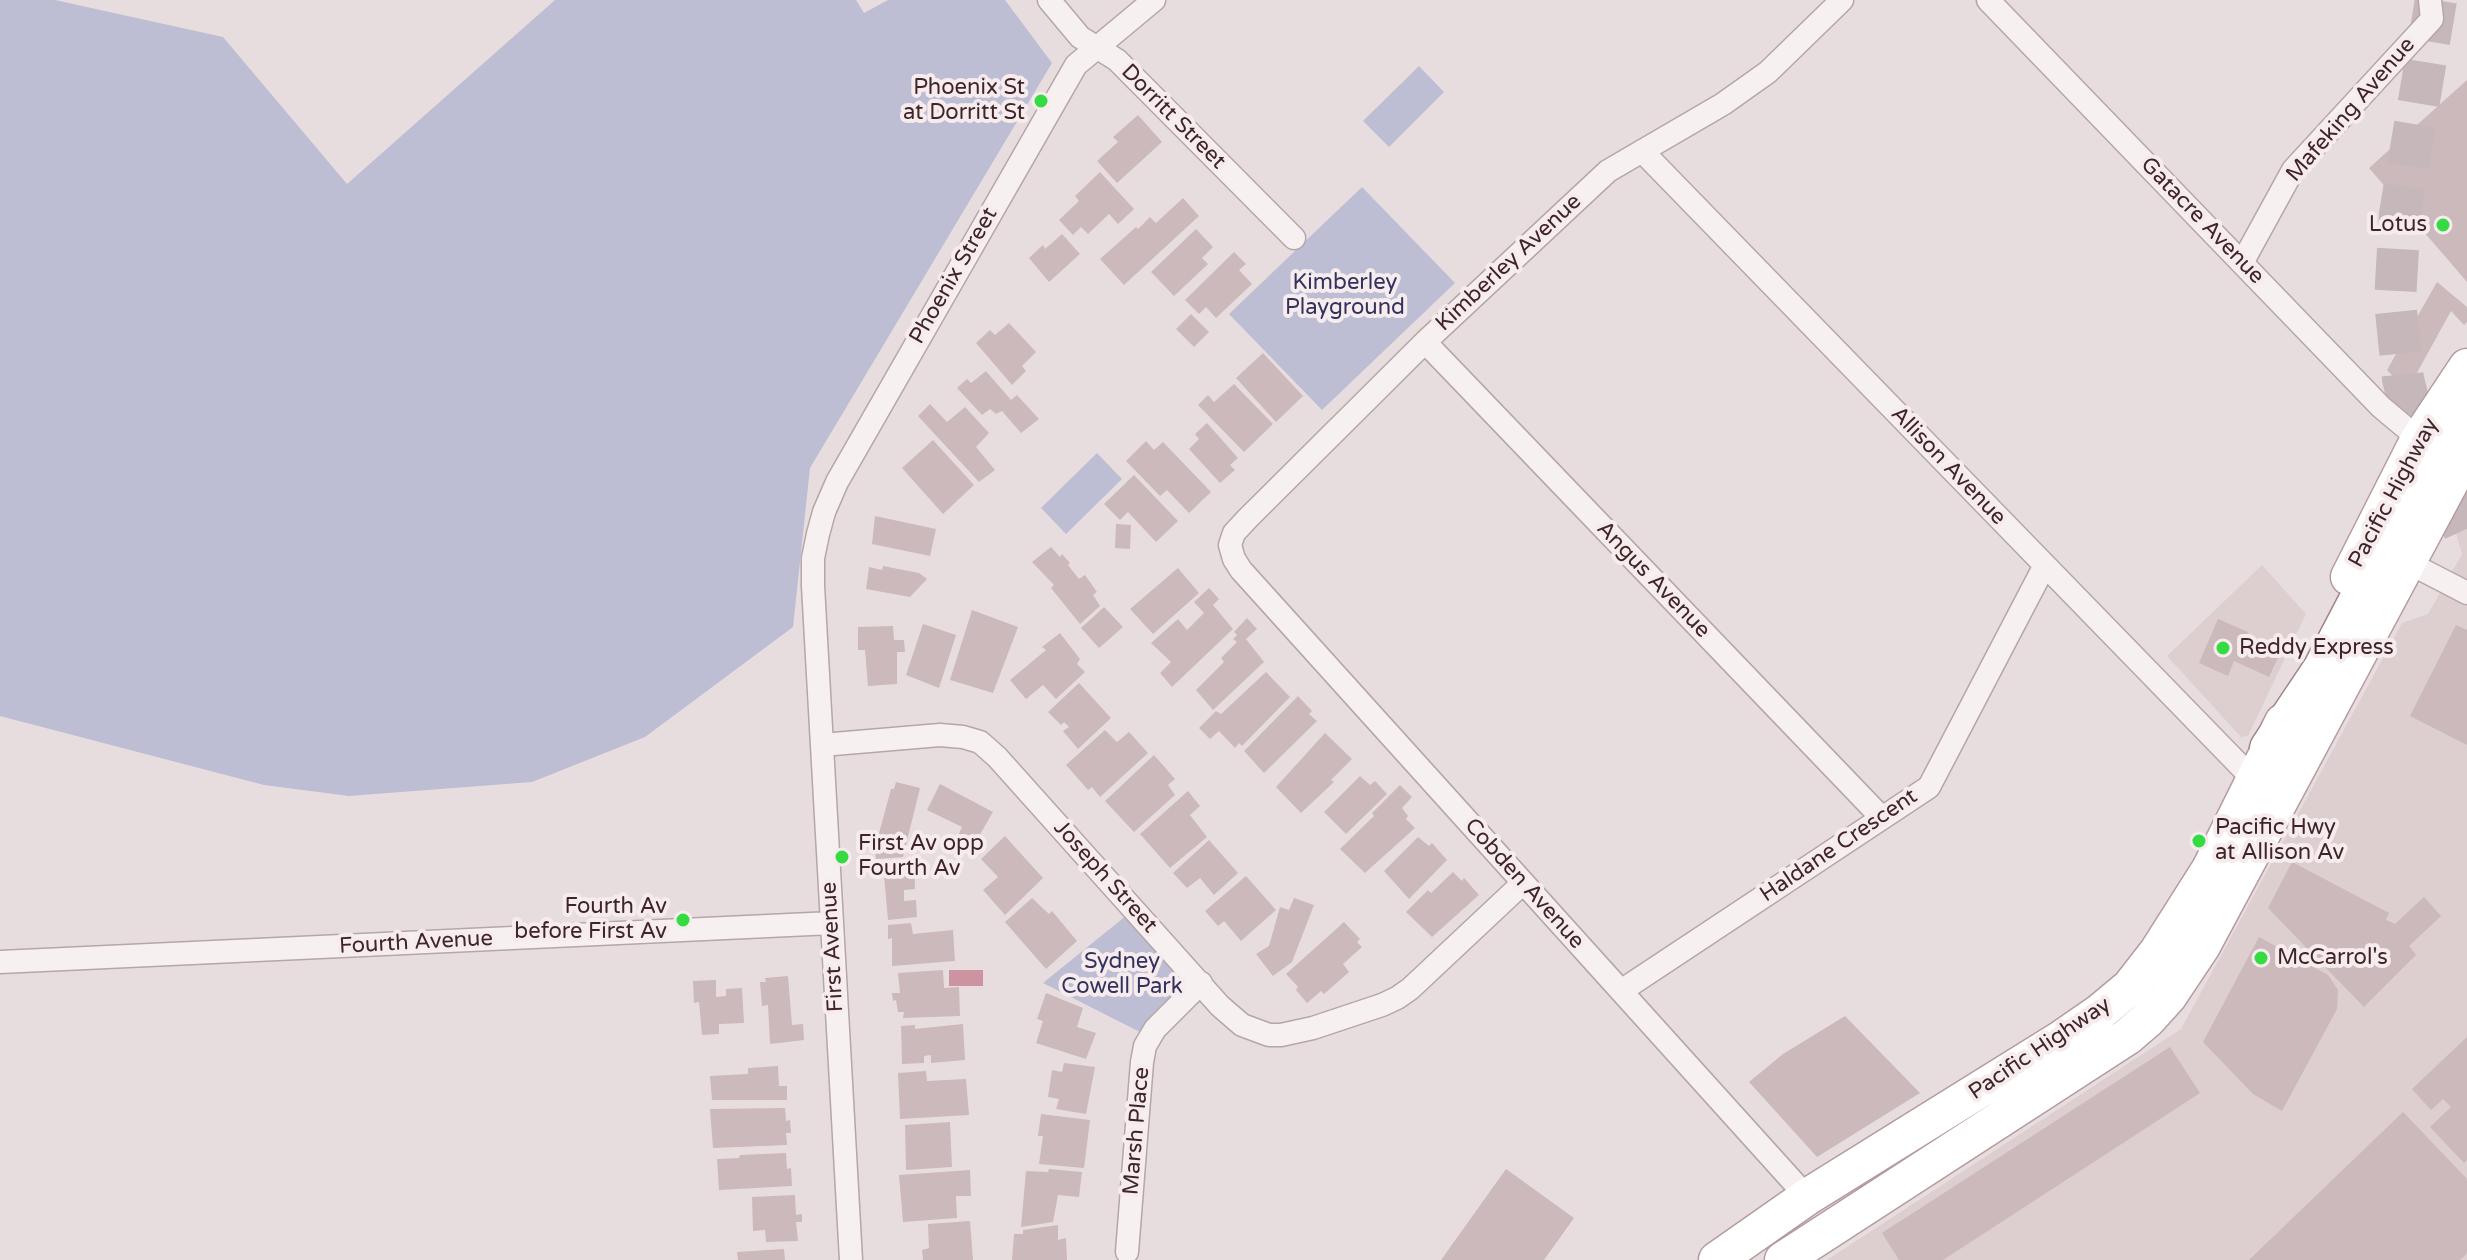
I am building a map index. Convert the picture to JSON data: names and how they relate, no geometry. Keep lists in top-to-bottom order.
{
  "streets": {
    "main road": ["Pacific Highway"],
    "street": [
      "Mafeking Avenue",
      "Dorritt Street",
      "Gatacre Avenue",
      "Kimberley Avenue",
      "Phoenix Street",
      "Allison Avenue",
      "Angus Avenue",
      "Haldane Crescent",
      "Joseph Street",
      "Cobden Avenue",
      "Fourth Avenue",
      "First Avenue",
      "Marsh Place"
    ]
  },
  "crossings": [
    ["Mafeking Avenue", "Gatacre Avenue"],
    ["Dorritt Street", "Phoenix Street"],
    ["Gatacre Avenue", "Pacific Highway"],
    ["Kimberley Avenue", "Allison Avenue"],
    ["Kimberley Avenue", "Angus Avenue"],
    ["Kimberley Avenue", "Cobden Avenue"],
    ["Phoenix Street", "First Avenue"],
    ["Allison Avenue", "Pacific Highway"],
    ["Allison Avenue", "Haldane Crescent"],
    ["Pacific Highway", "Cobden Avenue"],
    ["Angus Avenue", "Haldane Crescent"],
    ["Haldane Crescent", "Cobden Avenue"],
    ["Joseph Street", "Cobden Avenue"],
    ["Joseph Street", "First Avenue"],
    ["Joseph Street", "Marsh Place"],
    ["Fourth Avenue", "First Avenue"]
  ],
  "parks": ["Kimberley Playground", "Sydney Cowell Park"],
  "places": [
    "Phoenix St at Dorritt St",
    "Lotus",
    "Reddy Express",
    "Pacific Hwy at Allison Av",
    "First Av opp Fourth Av",
    "Fourth Av before First Av",
    "McCarrol's"
  ]
}
